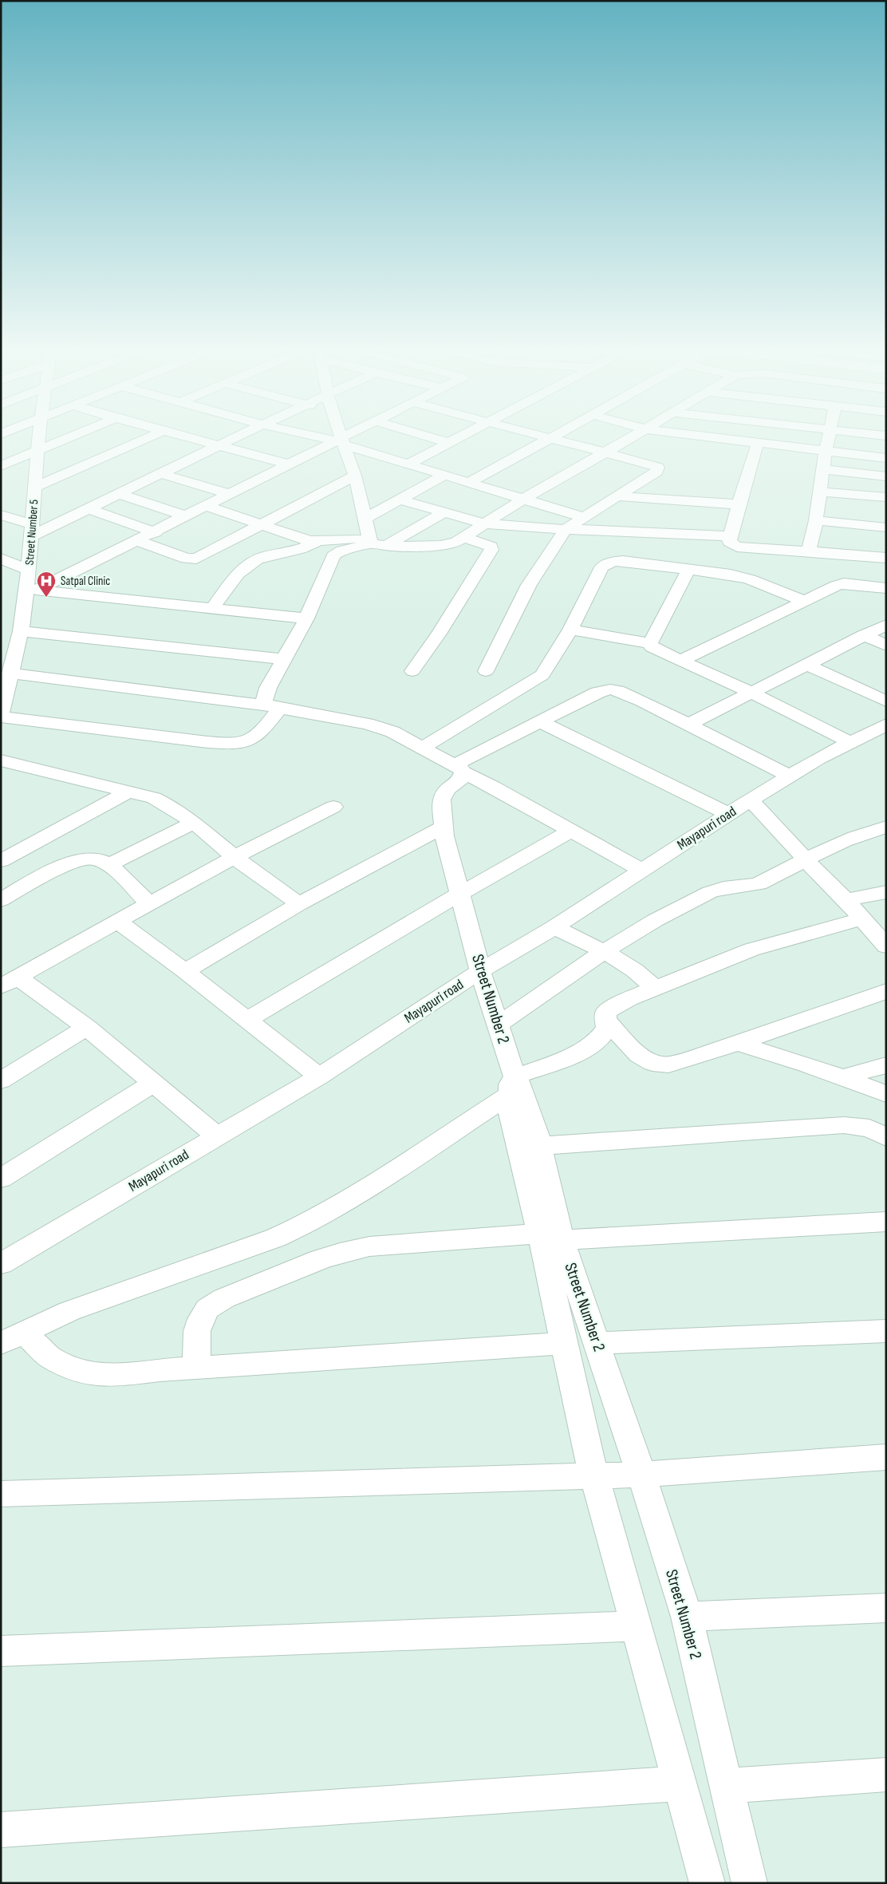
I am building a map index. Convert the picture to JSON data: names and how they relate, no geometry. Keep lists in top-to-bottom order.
{
  "streets": {
    "street": ["Street Number 5", "Mayapuri road", "Street Number 2"]
  },
  "crossings": [
    ["Mayapuri road", "Street Number 2"]
  ],
  "places": {
    "hospital": ["Satpal Clinic"]
  }
}
